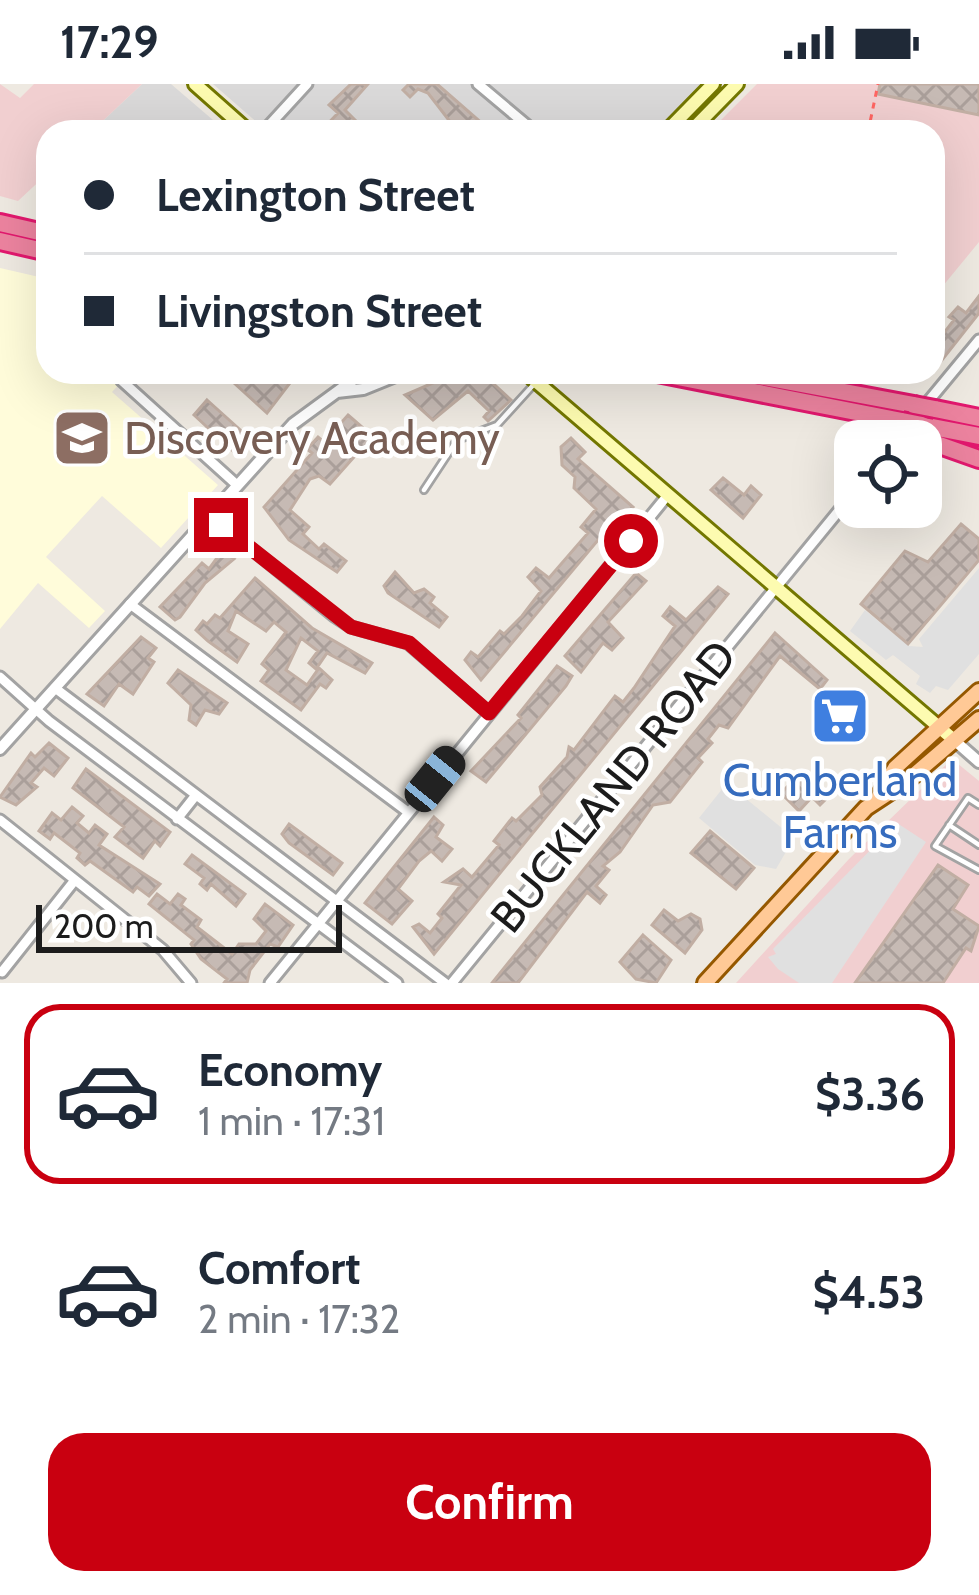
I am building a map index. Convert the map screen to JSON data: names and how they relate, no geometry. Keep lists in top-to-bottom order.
{
  "streets": {
    "street": ["BUCKLAND ROAD"]
  },
  "places": {
    "school or university": ["Discovery Academy"],
    "supermarket": ["Cumberland Farms"]
  },
  "scale_bar": "200 m",
  "page": {
    "status": "17:29",
    "banner": ["Lexington Street", "Livingston Street"],
    "scale": "200 m",
    "list": [
      {
        "name": "Economy",
        "note": "1 min · 17:31",
        "value": "$3.36"
      },
      {
        "name": "Comfort",
        "note": "2 min · 17:32",
        "value": "$4.53"
      }
    ],
    "buttons": "Confirm"
  }
}
